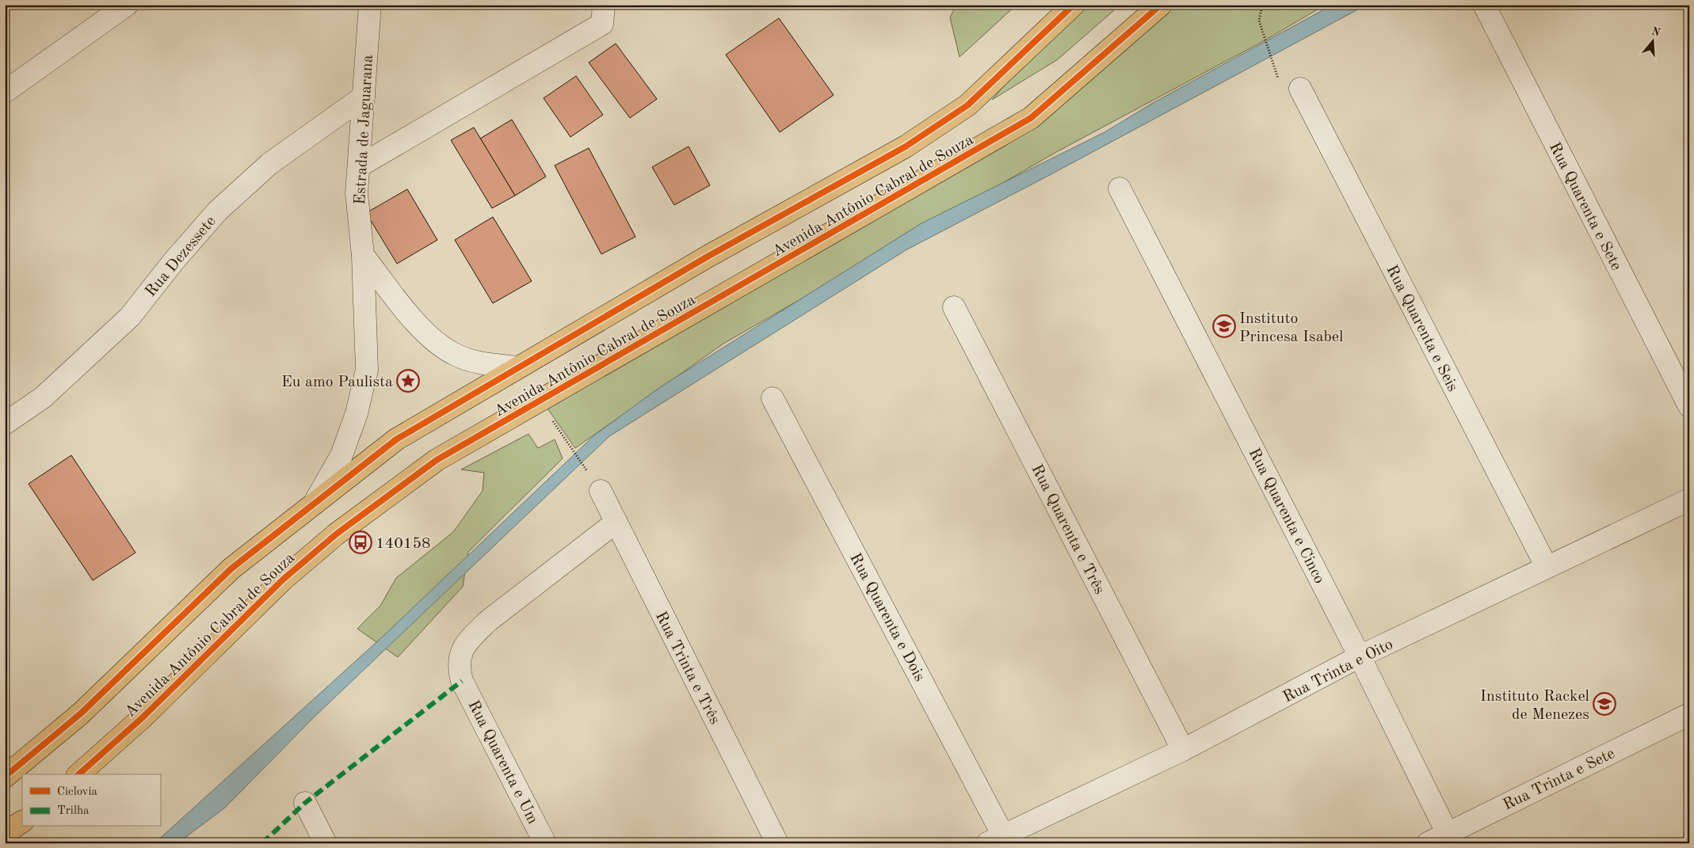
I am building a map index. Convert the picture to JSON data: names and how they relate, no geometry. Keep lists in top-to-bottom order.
{
  "streets": {
    "highway": ["Avenida Antônio Cabral de Souza"],
    "street": [
      "Estrada de Jaguarana",
      "Rua Quarenta e Sete",
      "Rua Dezessete",
      "Rua Quarenta e Seis",
      "Rua Quarenta e Cinco",
      "Rua Quarenta e Três",
      "Rua Quarenta e Dois",
      "Rua Trinta e Três",
      "Rua Trinta e Oito",
      "Rua Quarenta e Um",
      "Rua Trinta e Sete"
    ]
  },
  "crossings": [
    ["Estrada de Jaguarana", "Avenida Antônio Cabral de Souza"],
    ["Estrada de Jaguarana", "Rua Dezessete"],
    ["Rua Quarenta e Seis", "Rua Trinta e Oito"],
    ["Rua Quarenta e Cinco", "Rua Trinta e Oito"],
    ["Rua Quarenta e Cinco", "Rua Trinta e Sete"],
    ["Rua Quarenta e Três", "Rua Trinta e Oito"],
    ["Rua Quarenta e Dois", "Rua Trinta e Oito"],
    ["Rua Trinta e Três", "Rua Quarenta e Um"]
  ],
  "places": {
    "school or university": ["Instituto Princesa Isabel", "Instituto Rackel de Menezes"],
    "place": ["Eu amo Paulista"],
    "bus stop": ["140158"]
  },
  "legend": ["Ciclovia", "Trilha"],
  "north": "top"
}
